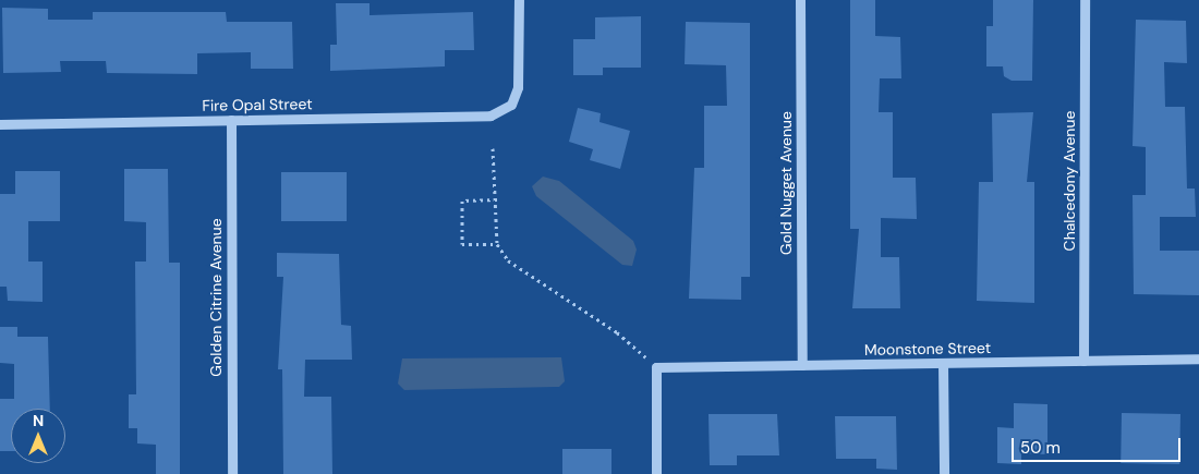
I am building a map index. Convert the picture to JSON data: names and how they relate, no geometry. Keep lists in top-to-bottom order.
{
  "streets": {
    "street": [
      "Fire Opal Street",
      "Chalcedony Avenue",
      "Gold Nugget Avenue",
      "Golden Citrine Avenue",
      "Moonstone Street"
    ]
  },
  "crossings": [
    ["Fire Opal Street", "Golden Citrine Avenue"],
    ["Chalcedony Avenue", "Moonstone Street"],
    ["Gold Nugget Avenue", "Moonstone Street"]
  ],
  "scale_bar": "50 m",
  "north": "top"
}
